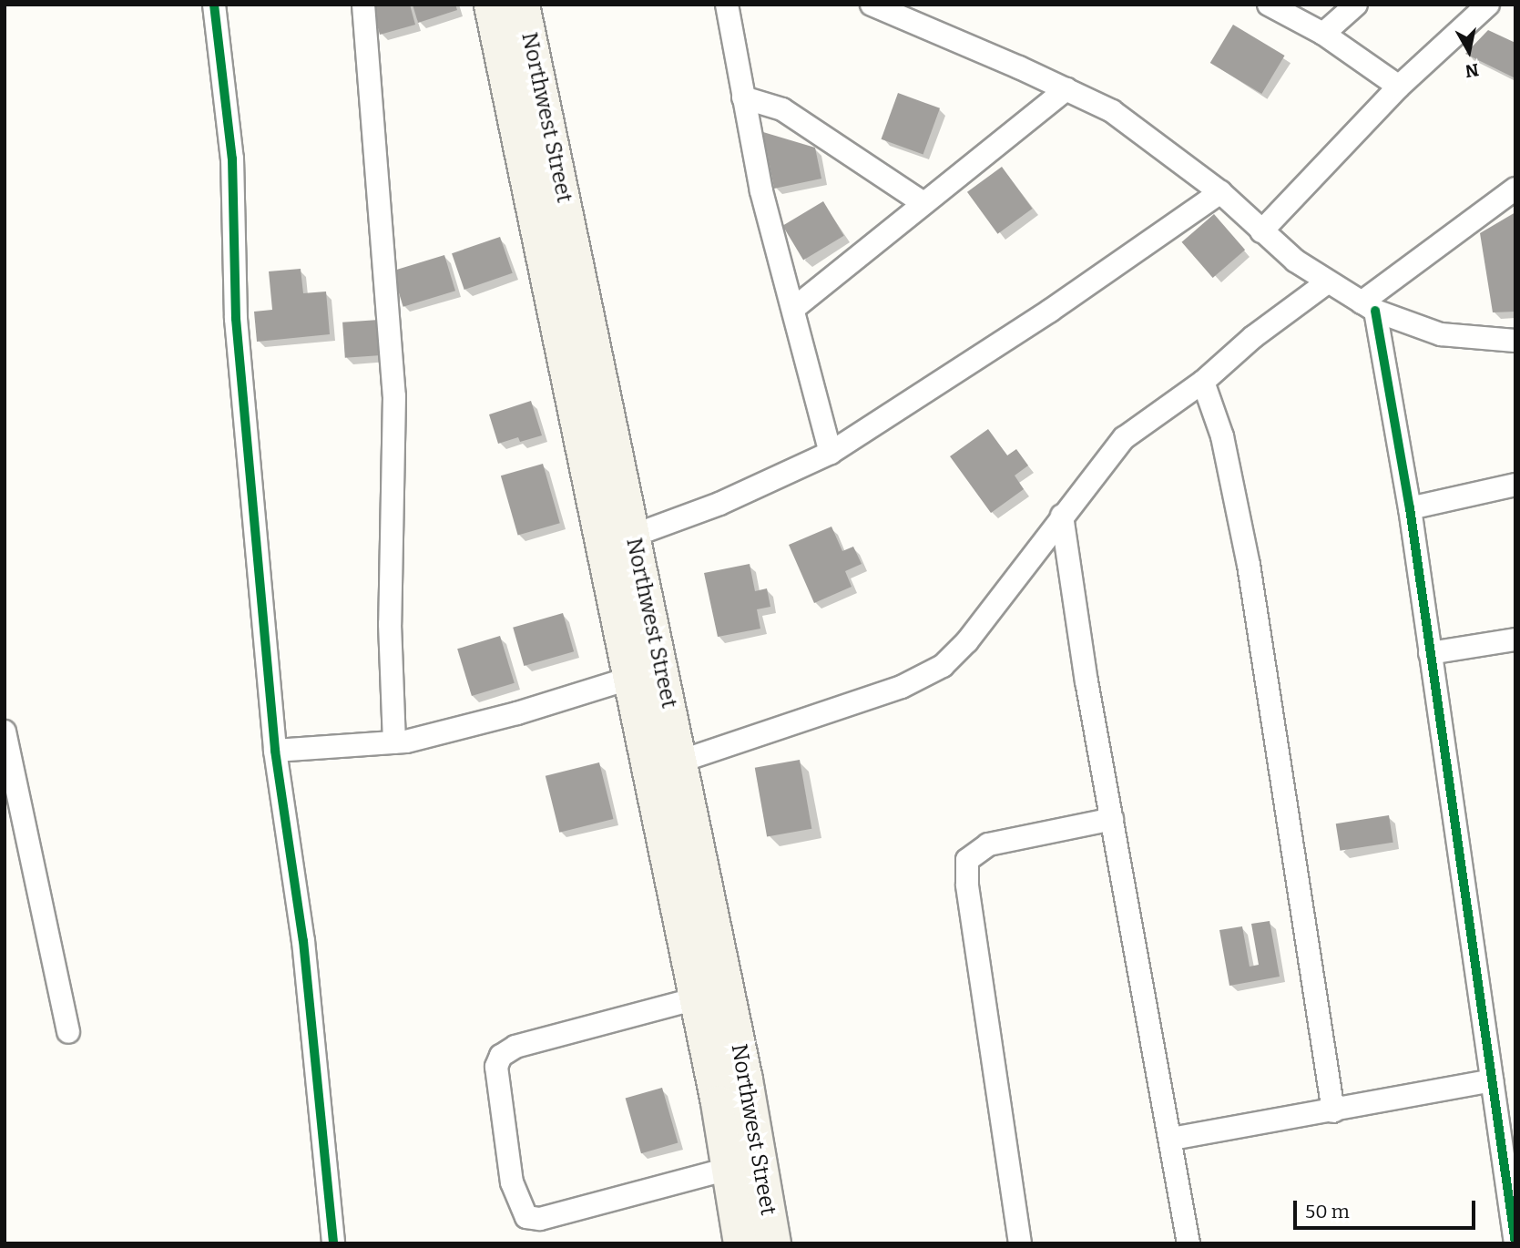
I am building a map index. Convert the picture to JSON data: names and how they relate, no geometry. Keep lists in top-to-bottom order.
{
  "streets": {
    "main road": ["Northwest Street"]
  },
  "scale_bar": "50 m",
  "north": "bottom"
}
